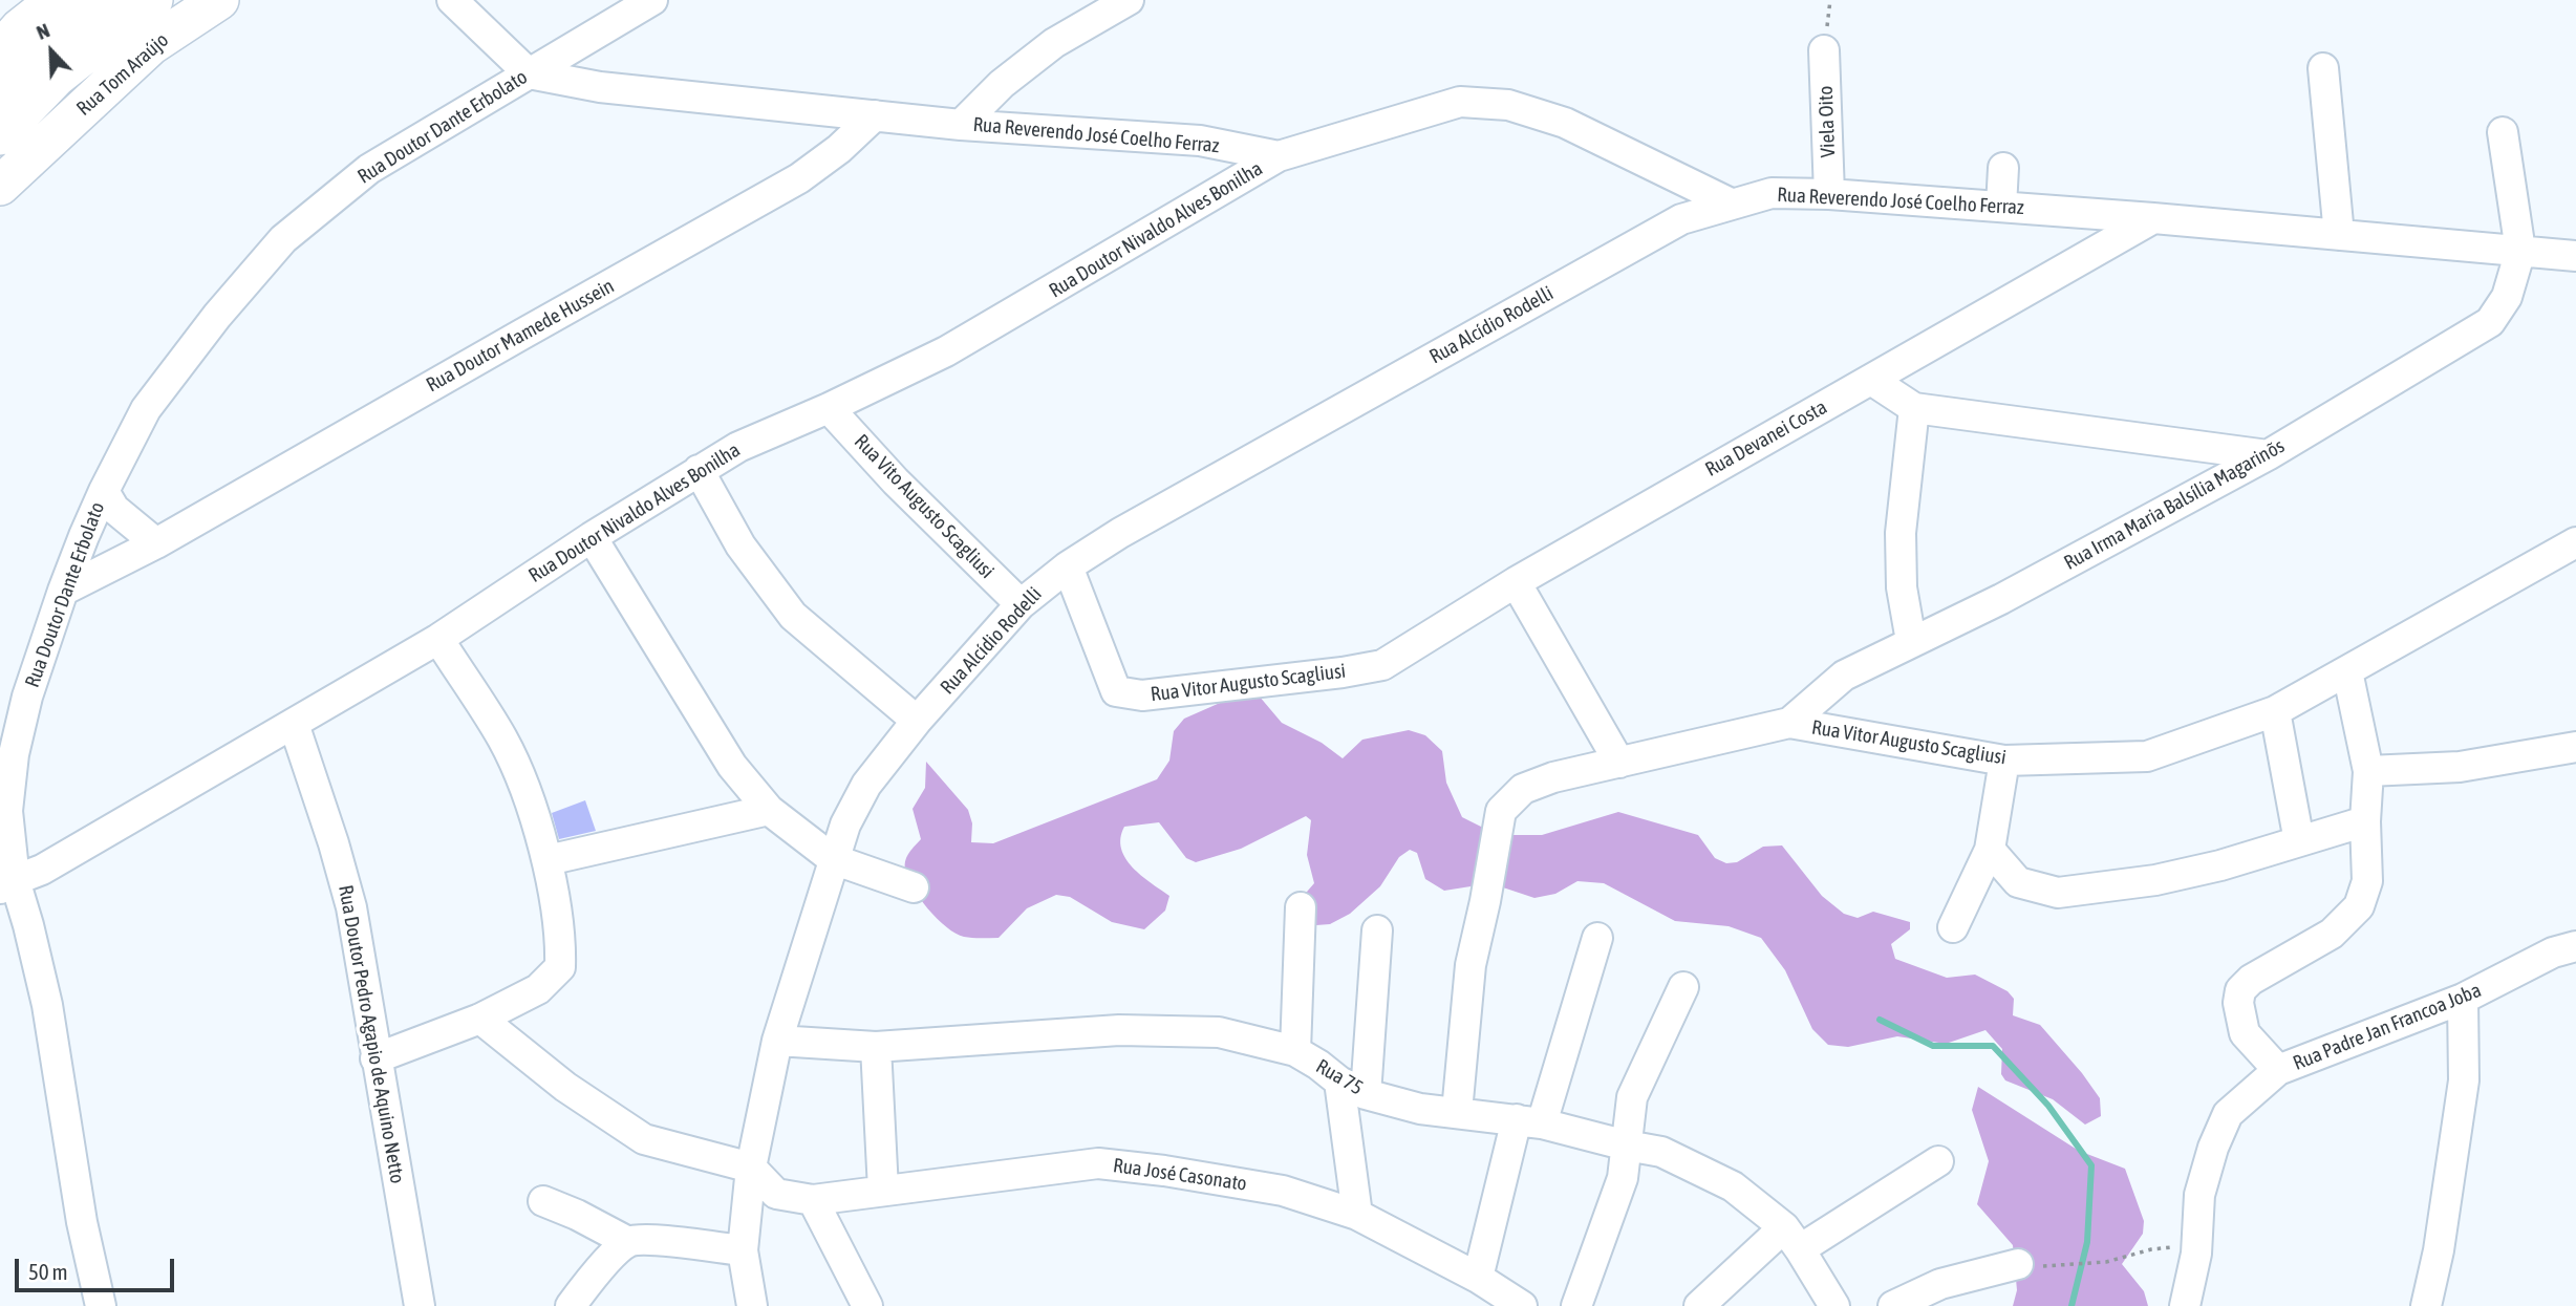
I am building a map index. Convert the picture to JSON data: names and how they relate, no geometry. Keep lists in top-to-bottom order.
{
  "streets": {
    "main road": ["Rua Tom Araújo"],
    "street": [
      "Viela Oito",
      "Rua Doutor Dante Erbolato",
      "Rua Reverendo José Coelho Ferraz",
      "Rua Doutor Nivaldo Alves Bonilha",
      "Rua Alcídio Rodelli",
      "Rua Doutor Mamede Hussein",
      "Rua Devanei Costa",
      "Rua Irma Maria Balsília Magarinõs",
      "Rua Vito Augusto Scagliusi",
      "Rua Vitor Augusto Scagliusi",
      "Rua Padre Jan Francoa Joba",
      "Rua Doutor Pedro Agapio de Aquino Netto",
      "Rua 75",
      "Rua José Casonato"
    ]
  },
  "crossings": [
    ["Viela Oito", "Rua Reverendo José Coelho Ferraz"],
    ["Rua Doutor Dante Erbolato", "Rua Reverendo José Coelho Ferraz"],
    ["Rua Doutor Dante Erbolato", "Rua Doutor Nivaldo Alves Bonilha"],
    ["Rua Doutor Dante Erbolato", "Rua Doutor Mamede Hussein"],
    ["Rua Reverendo José Coelho Ferraz", "Rua Doutor Nivaldo Alves Bonilha"],
    ["Rua Reverendo José Coelho Ferraz", "Rua Alcídio Rodelli"],
    ["Rua Reverendo José Coelho Ferraz", "Rua Doutor Mamede Hussein"],
    ["Rua Reverendo José Coelho Ferraz", "Rua Devanei Costa"],
    ["Rua Reverendo José Coelho Ferraz", "Rua Irma Maria Balsília Magarinõs"],
    ["Rua Doutor Nivaldo Alves Bonilha", "Rua Vito Augusto Scagliusi"],
    ["Rua Doutor Nivaldo Alves Bonilha", "Rua Doutor Pedro Agapio de Aquino Netto"],
    ["Rua Alcídio Rodelli", "Rua Vito Augusto Scagliusi"],
    ["Rua Alcídio Rodelli", "Rua Vitor Augusto Scagliusi"],
    ["Rua Alcídio Rodelli", "Rua 75"],
    ["Rua Alcídio Rodelli", "Rua José Casonato"],
    ["Rua Devanei Costa", "Rua Vitor Augusto Scagliusi"],
    ["Rua Irma Maria Balsília Magarinõs", "Rua Vitor Augusto Scagliusi"],
    ["Rua Vitor Augusto Scagliusi", "Rua 75"]
  ],
  "scale_bar": "50 m",
  "north": "top left"
}
